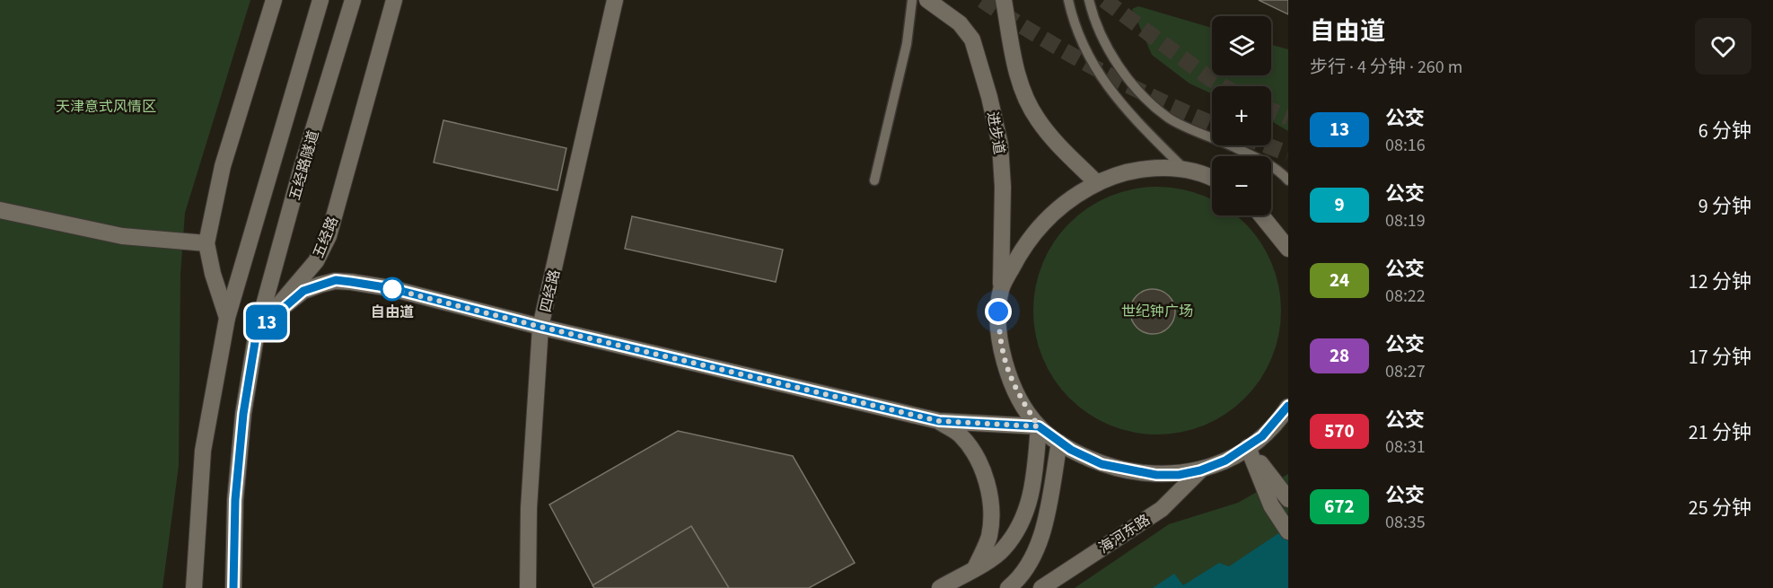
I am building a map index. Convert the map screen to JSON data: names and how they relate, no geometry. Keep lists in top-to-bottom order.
{
  "streets": {
    "street": [
      "进步道",
      "五经路隧道",
      "五经路",
      "四经路",
      "海河东路"
    ]
  },
  "crossings": [
    ["五经路隧道", "五经路"]
  ],
  "parks": ["天津意式风情区", "世纪钟广场"],
  "places": ["自由道"],
  "lines": ["bus line 13"],
  "page": {
    "on_map": "13",
    "heading": ["自由道", "步行 · 4 分钟 · 260 m"],
    "map_buttons": ["+", "−"],
    "list": [
      {
        "mark": "13",
        "name": "公交",
        "note": "08:16",
        "value": "6 分钟"
      },
      {
        "mark": "9",
        "name": "公交",
        "note": "08:19",
        "value": "9 分钟"
      },
      {
        "mark": "24",
        "name": "公交",
        "note": "08:22",
        "value": "12 分钟"
      },
      {
        "mark": "28",
        "name": "公交",
        "note": "08:27",
        "value": "17 分钟"
      },
      {
        "mark": "570",
        "name": "公交",
        "note": "08:31",
        "value": "21 分钟"
      },
      {
        "mark": "672",
        "name": "公交",
        "note": "08:35",
        "value": "25 分钟"
      }
    ]
  }
}
